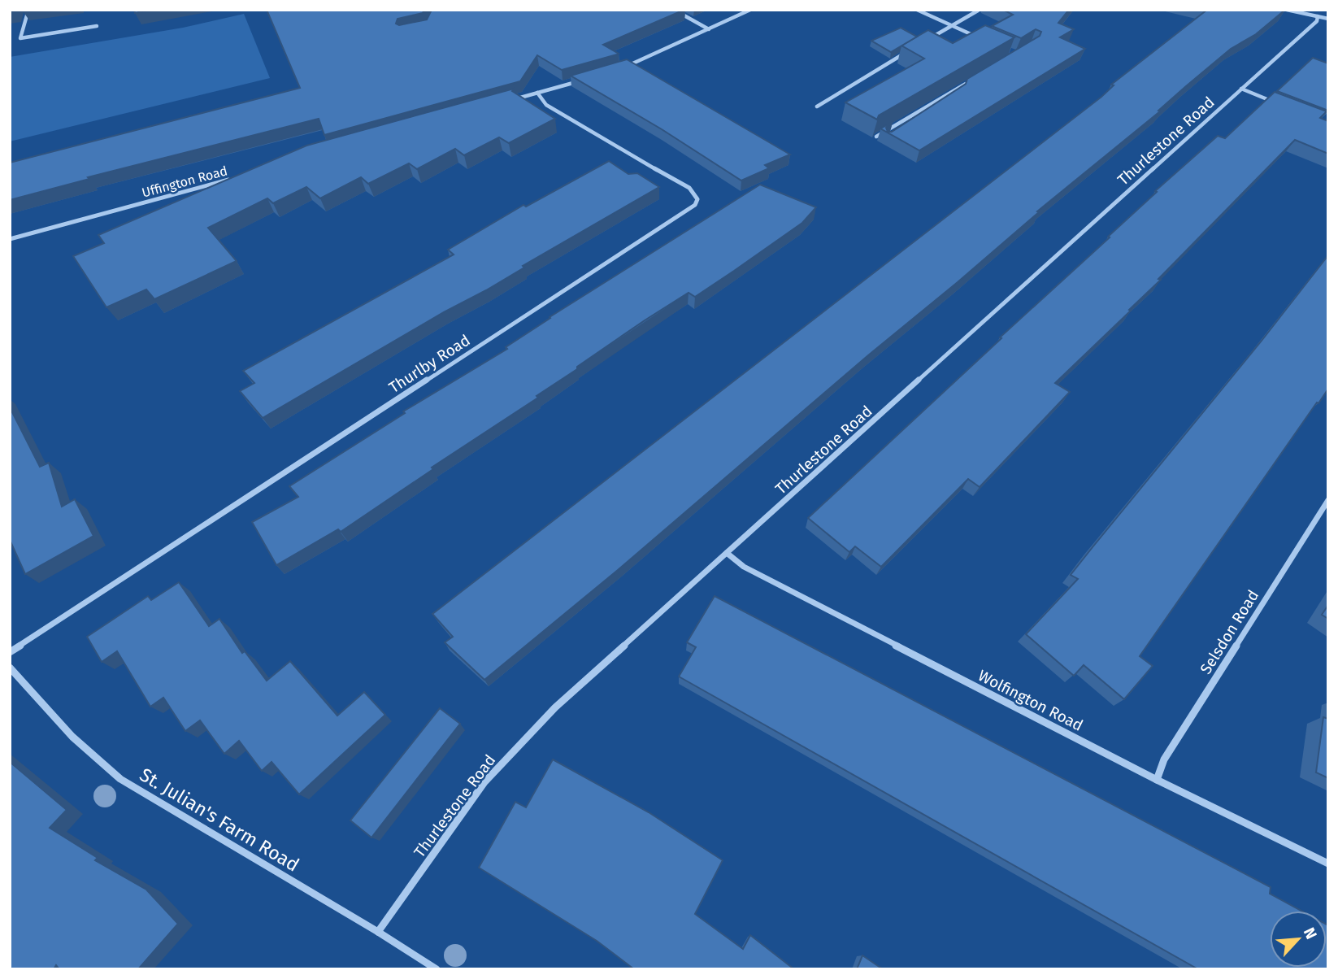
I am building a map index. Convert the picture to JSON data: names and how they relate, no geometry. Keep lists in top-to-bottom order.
{
  "streets": {
    "street": [
      "Thurlestone Road",
      "Uffington Road",
      "Thurlby Road",
      "Selsdon Road",
      "Wolfington Road",
      "St. Julian's Farm Road"
    ]
  },
  "crossings": [
    ["Thurlestone Road", "Wolfington Road"],
    ["Thurlestone Road", "St. Julian's Farm Road"],
    ["Selsdon Road", "Wolfington Road"]
  ],
  "north": "top right"
}
